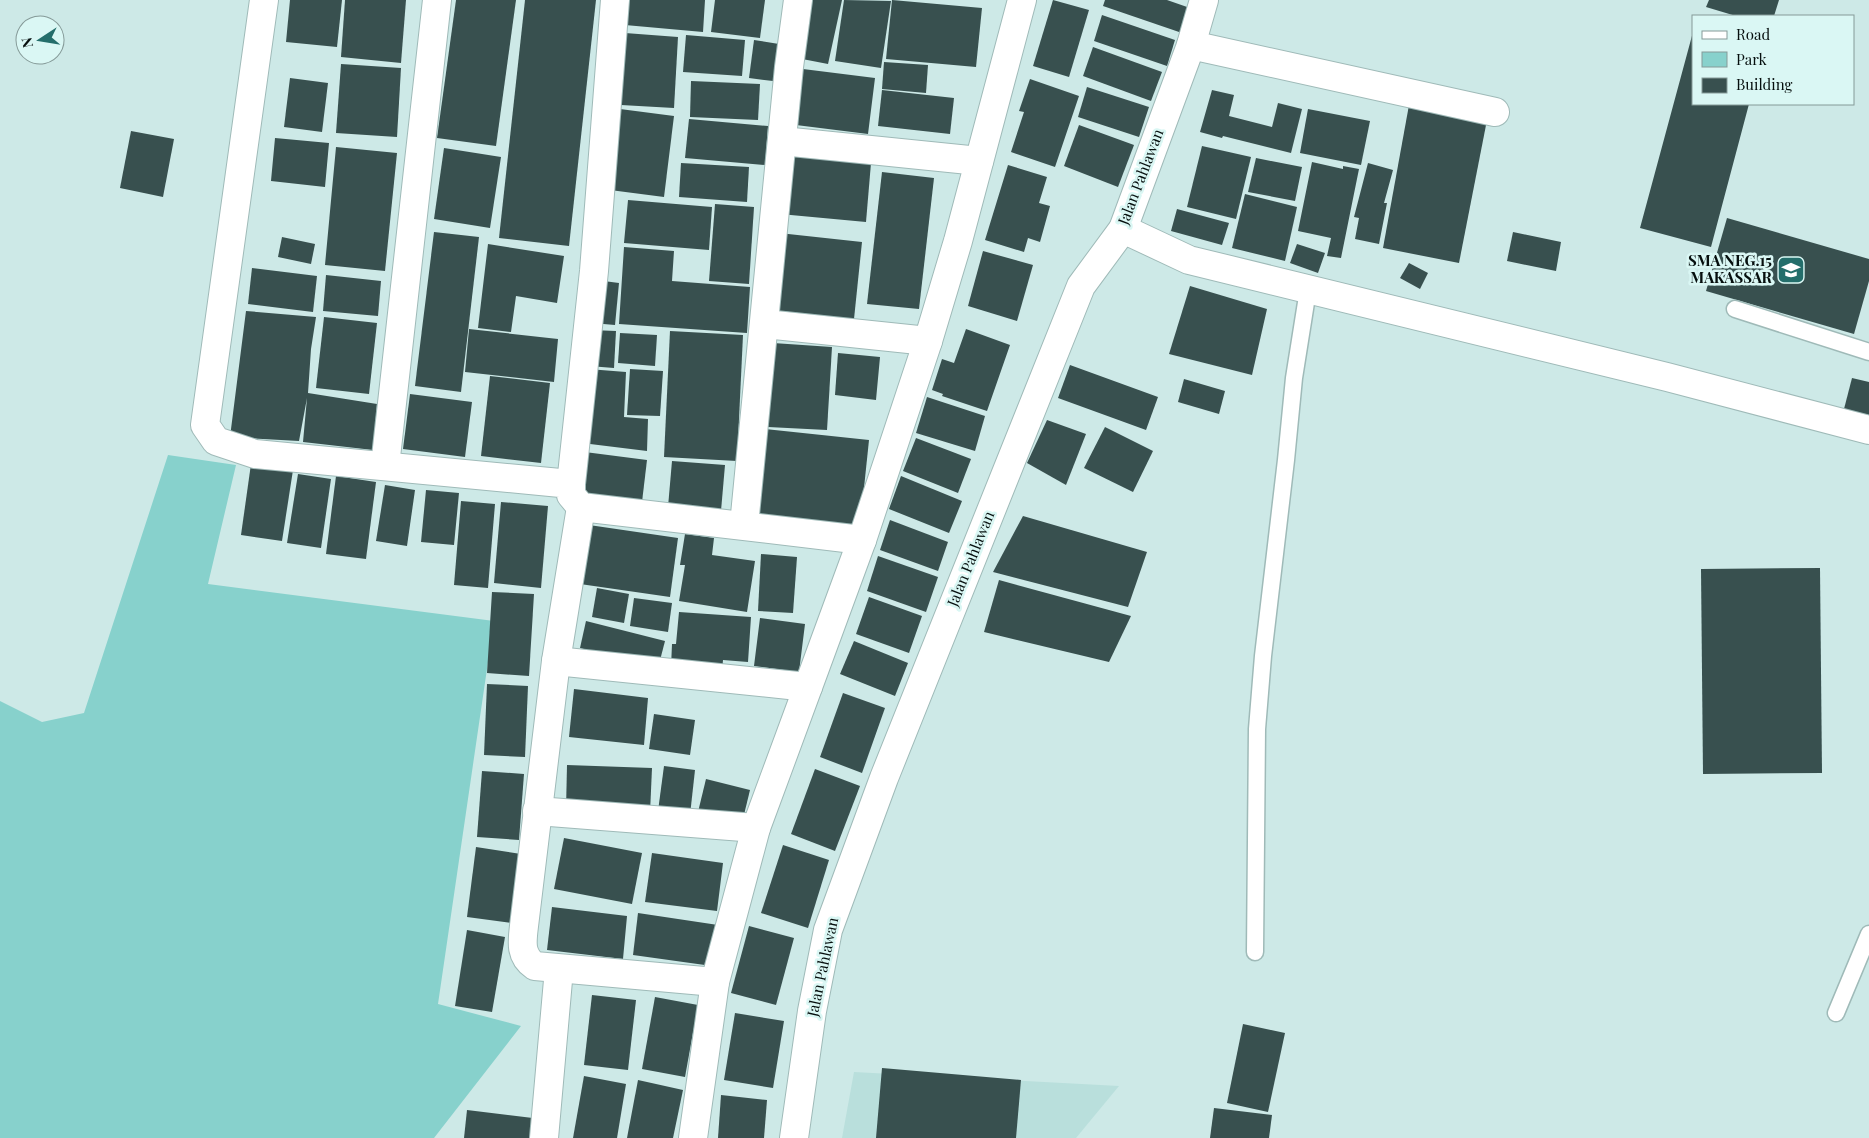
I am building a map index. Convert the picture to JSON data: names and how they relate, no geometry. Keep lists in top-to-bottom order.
{
  "streets": {
    "street": ["Jalan Pahlawan"]
  },
  "places": {
    "school or university": ["SMA NEG.15 MAKASSAR"]
  },
  "legend": ["Road", "Park", "Building"],
  "north": "left"
}
